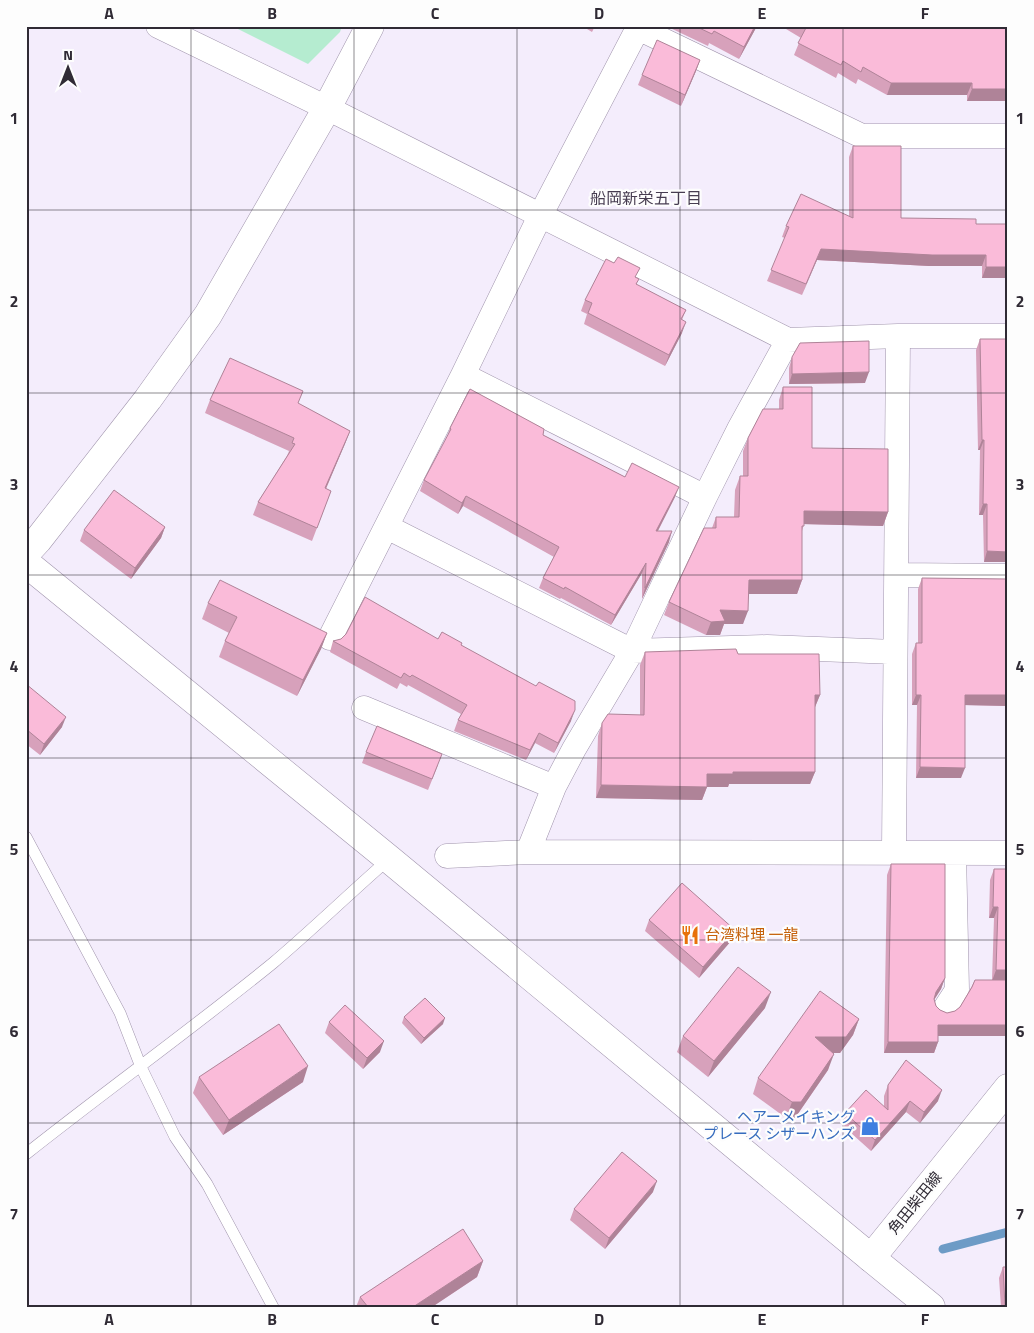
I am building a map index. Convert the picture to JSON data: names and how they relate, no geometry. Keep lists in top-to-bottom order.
{
  "streets": {
    "street": ["角田柴田線"]
  },
  "districts": ["船岡新栄五丁目"],
  "places": {
    "restaurant": ["台湾料理 一龍"],
    "shop": ["ヘアーメイキング プレース シザーハンズ"]
  },
  "north": "top",
  "grid": {
    "columns": [
      "A",
      "B",
      "C",
      "D",
      "E",
      "F"
    ],
    "rows": [
      "1",
      "2",
      "3",
      "4",
      "5",
      "6",
      "7"
    ]
  }
}
